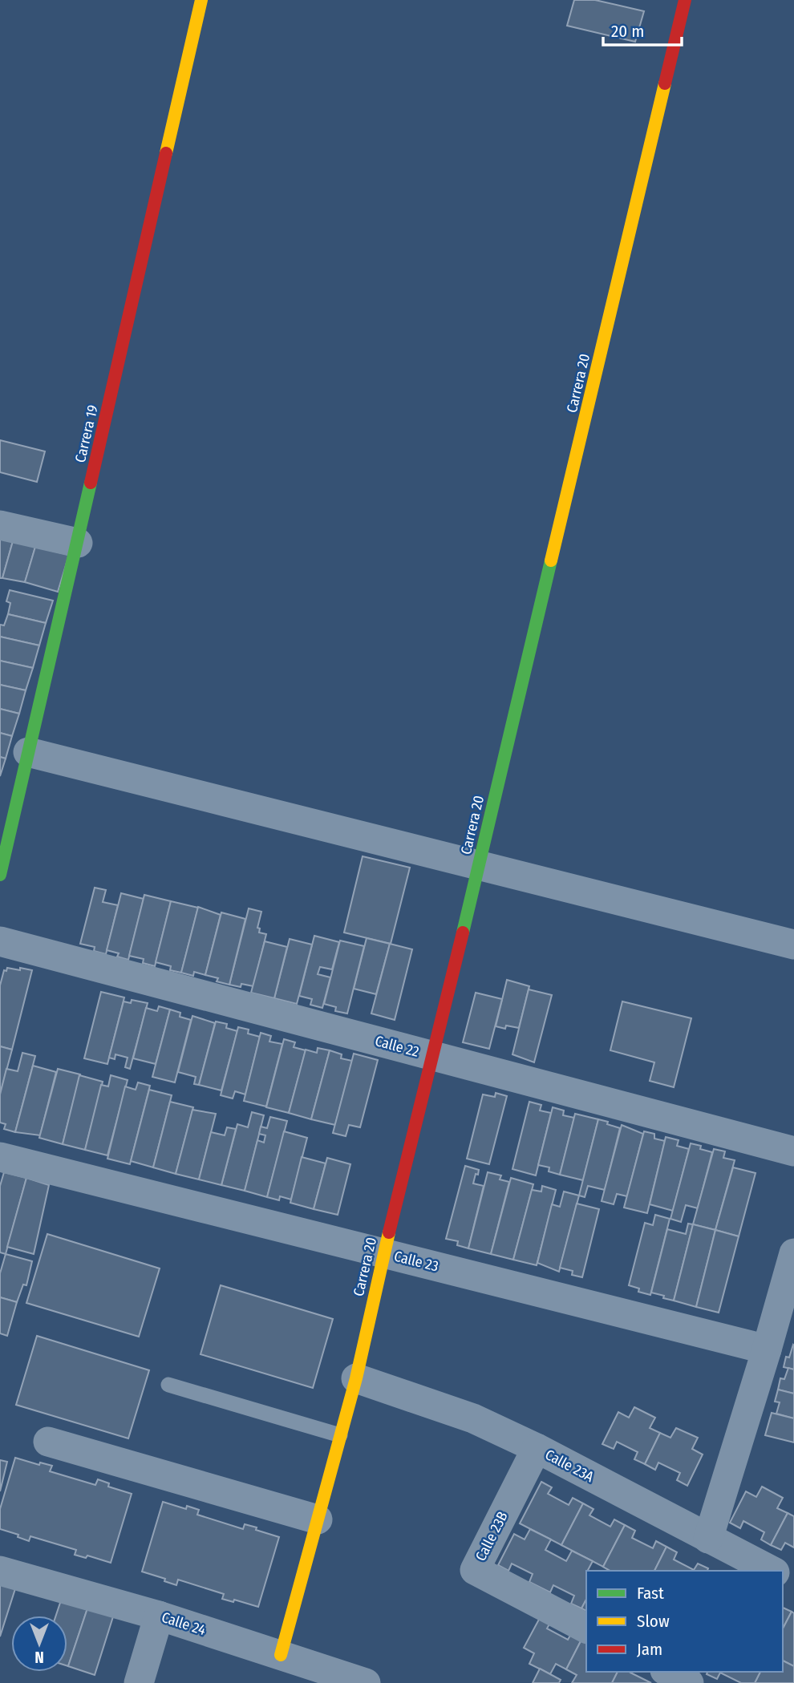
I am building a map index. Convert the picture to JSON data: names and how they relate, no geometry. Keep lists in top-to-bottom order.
{
  "streets": {
    "street": [
      "Carrera 20",
      "Carrera 19",
      "Calle 22",
      "Calle 23",
      "Calle 23A",
      "Calle 23B",
      "Calle 24"
    ]
  },
  "crossings": [
    ["Carrera 20", "Calle 22"],
    ["Carrera 20", "Calle 23"],
    ["Carrera 20", "Calle 23A"],
    ["Carrera 20", "Calle 24"],
    ["Calle 23A", "Calle 23B"]
  ],
  "legend": ["Fast", "Slow", "Jam"],
  "scale_bar": "20 m",
  "north": "bottom"
}
